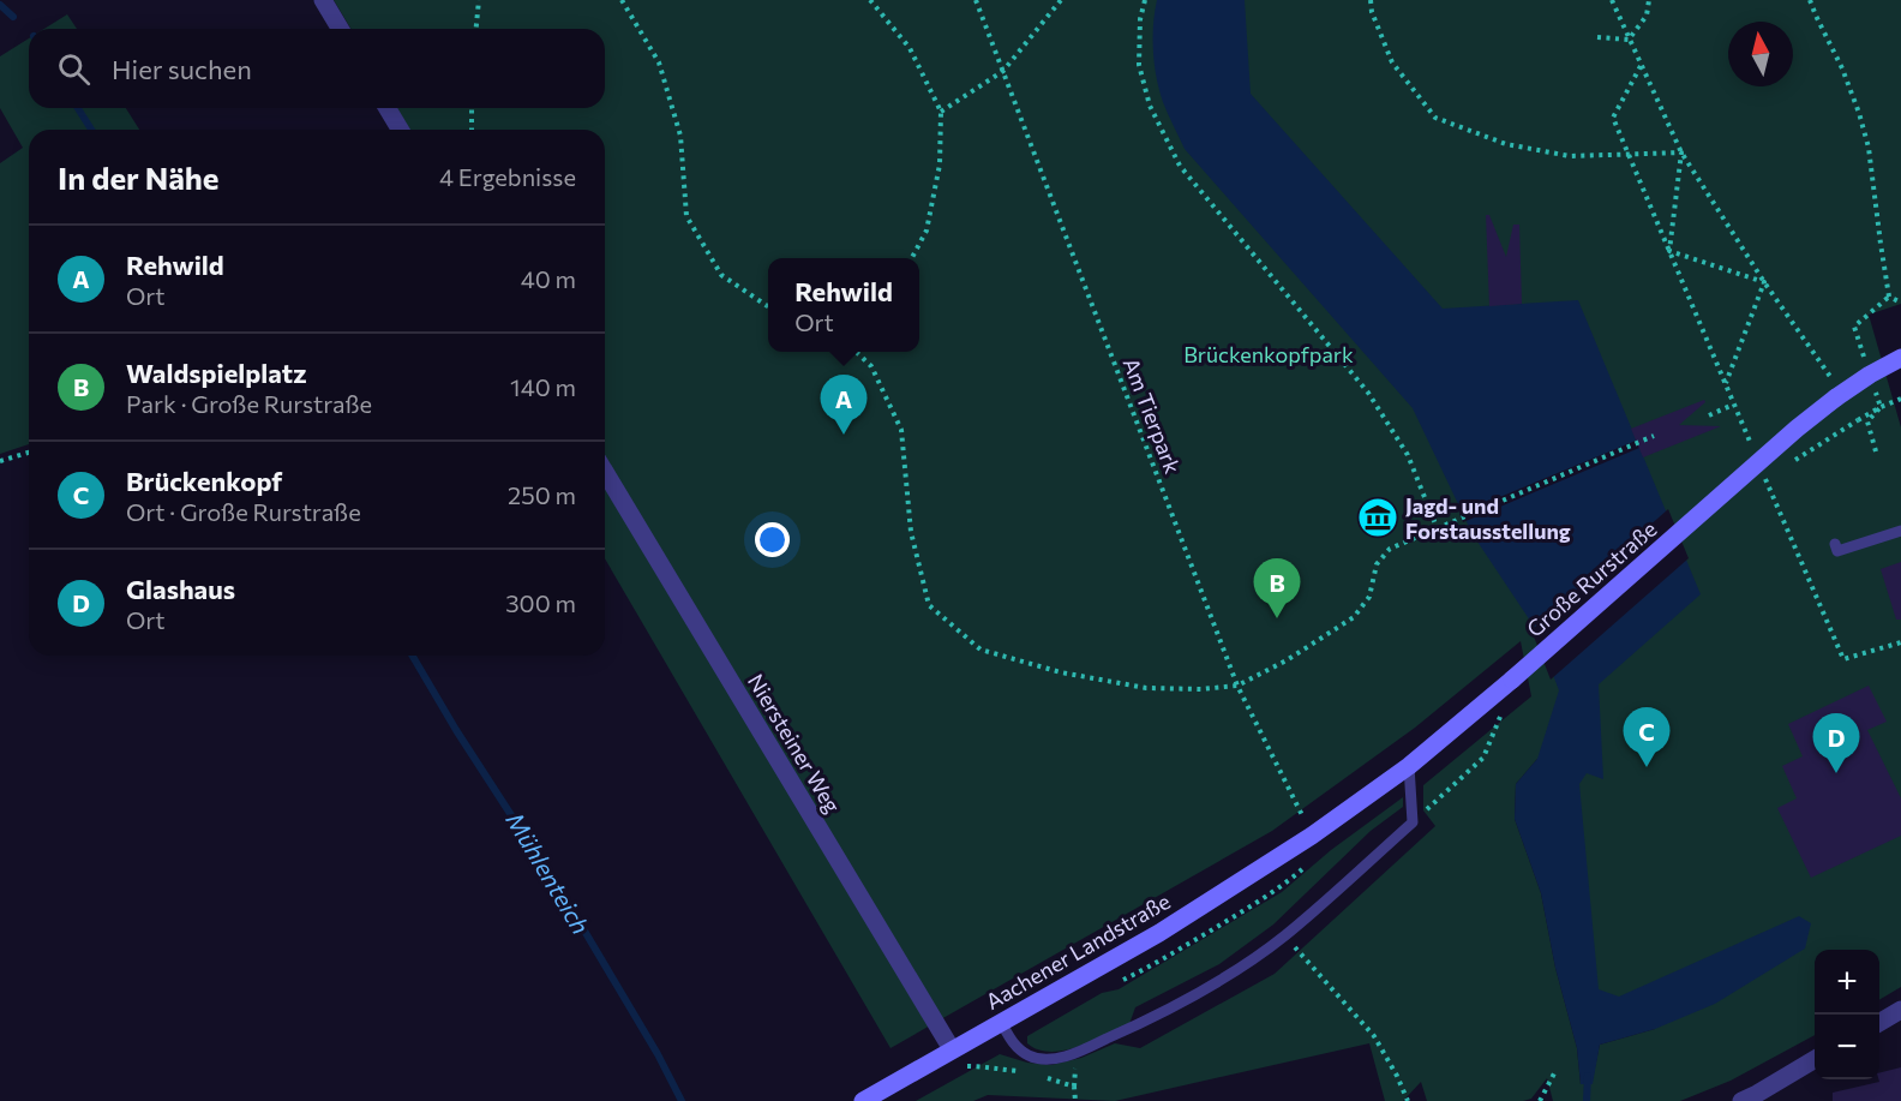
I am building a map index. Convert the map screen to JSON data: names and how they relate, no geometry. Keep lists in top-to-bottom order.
{
  "streets": {
    "main road": ["Große Rurstraße", "Aachener Landstraße"],
    "street": ["Niersteiner Weg"],
    "path": ["Am Tierpark"]
  },
  "crossings": [
    ["Am Tierpark", "Große Rurstraße"],
    ["Am Tierpark", "Aachener Landstraße"],
    ["Große Rurstraße", "Aachener Landstraße"],
    ["Niersteiner Weg", "Aachener Landstraße"]
  ],
  "water": ["Mühlenteich"],
  "parks": ["Brückenkopfpark"],
  "places": {
    "museum": ["Jagd- und Forstausstellung"]
  },
  "north": "top",
  "page": {
    "search": "Hier suchen",
    "heading": ["In der Nähe", "4 Ergebnisse"],
    "list": [
      {
        "mark": "A",
        "name": "Rehwild",
        "note": "Ort",
        "value": "40 m"
      },
      {
        "mark": "B",
        "name": "Waldspielplatz",
        "note": "Park · Große Rurstraße",
        "value": "140 m"
      },
      {
        "mark": "C",
        "name": "Brückenkopf",
        "note": "Ort · Große Rurstraße",
        "value": "250 m"
      },
      {
        "mark": "D",
        "name": "Glashaus",
        "note": "Ort",
        "value": "300 m"
      }
    ],
    "popup": ["Rehwild", "Ort"],
    "pins": [
      "A",
      "B",
      "C",
      "D"
    ],
    "map_buttons": ["+", "−"]
  }
}
